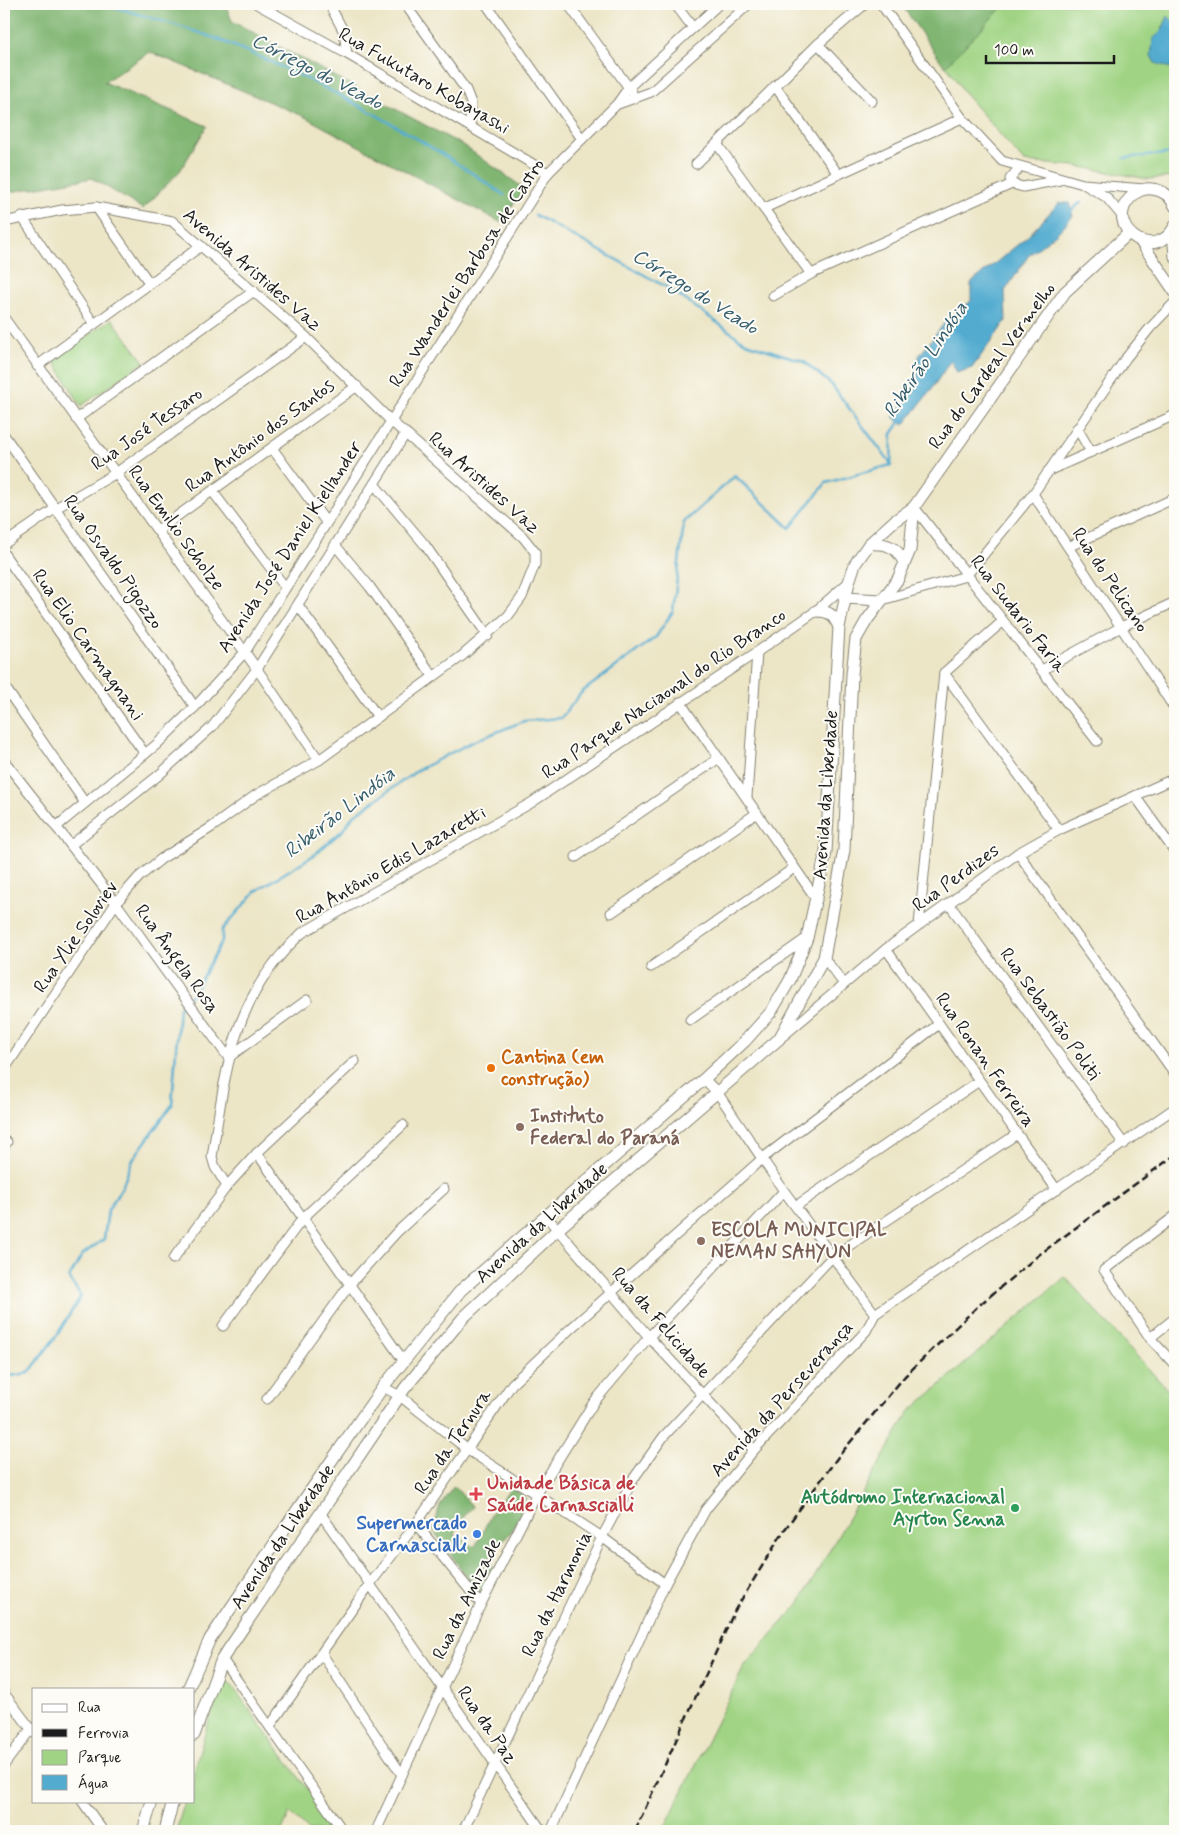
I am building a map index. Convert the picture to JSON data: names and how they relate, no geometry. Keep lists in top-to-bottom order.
{
  "streets": {
    "street": [
      "Rua Fukutaro Kobayashi",
      "Avenida Aristides Vaz",
      "Rua Wanderlei Barbosa de Castro",
      "Rua do Cardeal Vermelho",
      "Rua José Tessaro",
      "Rua Antônio dos Santos",
      "Rua Aristides Vaz",
      "Rua Emilio Scholze",
      "Avenida José Daniel Kiellander",
      "Rua Osvaldo Pigozzo",
      "Rua do Pelicano",
      "Rua Sudario Faria",
      "Rua Elio Carmagnani",
      "Rua Parque Naciaonal do Rio Branco",
      "Avenida da Liberdade",
      "Rua Antônio Edis Lazaretti",
      "Rua Perdizes",
      "Rua Ylie Soloviev",
      "Rua Ângela Rosa",
      "Rua Sebastião Politi",
      "Rua Ronan Ferreira",
      "Rua da Felicidade",
      "Avenida da Perseverança",
      "Rua da Ternura",
      "Rua da Harmonia",
      "Rua da Amizade",
      "Rua da Paz"
    ]
  },
  "crossings": [
    ["Rua Fukutaro Kobayashi", "Rua Wanderlei Barbosa de Castro"],
    ["Avenida Aristides Vaz", "Rua Wanderlei Barbosa de Castro"],
    ["Avenida Aristides Vaz", "Rua José Tessaro"],
    ["Avenida Aristides Vaz", "Rua Antônio dos Santos"],
    ["Avenida Aristides Vaz", "Rua Aristides Vaz"],
    ["Avenida Aristides Vaz", "Avenida José Daniel Kiellander"],
    ["Rua Wanderlei Barbosa de Castro", "Rua Aristides Vaz"],
    ["Rua Wanderlei Barbosa de Castro", "Avenida José Daniel Kiellander"],
    ["Rua do Cardeal Vermelho", "Rua Sudario Faria"],
    ["Rua do Cardeal Vermelho", "Avenida da Liberdade"],
    ["Rua José Tessaro", "Rua Emilio Scholze"],
    ["Rua José Tessaro", "Rua Osvaldo Pigozzo"],
    ["Rua Antônio dos Santos", "Rua Emilio Scholze"],
    ["Rua Aristides Vaz", "Avenida José Daniel Kiellander"],
    ["Rua Aristides Vaz", "Rua Ylie Soloviev"],
    ["Rua Emilio Scholze", "Avenida José Daniel Kiellander"],
    ["Rua Emilio Scholze", "Rua Ylie Soloviev"],
    ["Avenida José Daniel Kiellander", "Rua Osvaldo Pigozzo"],
    ["Avenida José Daniel Kiellander", "Rua Elio Carmagnani"],
    ["Avenida José Daniel Kiellander", "Rua Ângela Rosa"],
    ["Rua Sudario Faria", "Avenida da Liberdade"],
    ["Rua Parque Naciaonal do Rio Branco", "Avenida da Liberdade"],
    ["Rua Parque Naciaonal do Rio Branco", "Rua Antônio Edis Lazaretti"],
    ["Avenida da Liberdade", "Rua Perdizes"],
    ["Avenida da Liberdade", "Rua da Felicidade"],
    ["Avenida da Liberdade", "Rua da Paz"],
    ["Rua Antônio Edis Lazaretti", "Rua Ângela Rosa"],
    ["Rua Perdizes", "Rua Sebastião Politi"],
    ["Rua Perdizes", "Rua Ronan Ferreira"],
    ["Rua Ylie Soloviev", "Rua Ângela Rosa"],
    ["Rua Sebastião Politi", "Avenida da Perseverança"],
    ["Rua Ronan Ferreira", "Avenida da Perseverança"],
    ["Rua Ronan Ferreira", "Rua da Ternura"],
    ["Rua Ronan Ferreira", "Rua da Harmonia"],
    ["Rua da Felicidade", "Avenida da Perseverança"],
    ["Rua da Felicidade", "Rua da Ternura"],
    ["Rua da Felicidade", "Rua da Harmonia"],
    ["Rua da Felicidade", "Rua da Amizade"],
    ["Rua da Ternura", "Rua da Paz"],
    ["Rua da Harmonia", "Rua da Paz"],
    ["Rua da Amizade", "Rua da Paz"]
  ],
  "water": ["Córrego do Veado", "Ribeirão Lindóia"],
  "places": {
    "other": [
      "Cantina (em construção)",
      "Instituto Federal do Paraná",
      "ESCOLA MUNICIPAL NEMAN SAHYUN",
      "Autódromo Internacional Ayrton Senna",
      "Supermercado Carnascialli"
    ],
    "health": ["Unidade Básica de Saúde Carnascialli"]
  },
  "legend": [
    "Rua",
    "Ferrovia",
    "Parque",
    "Água"
  ],
  "scale_bar": "100 m"
}
